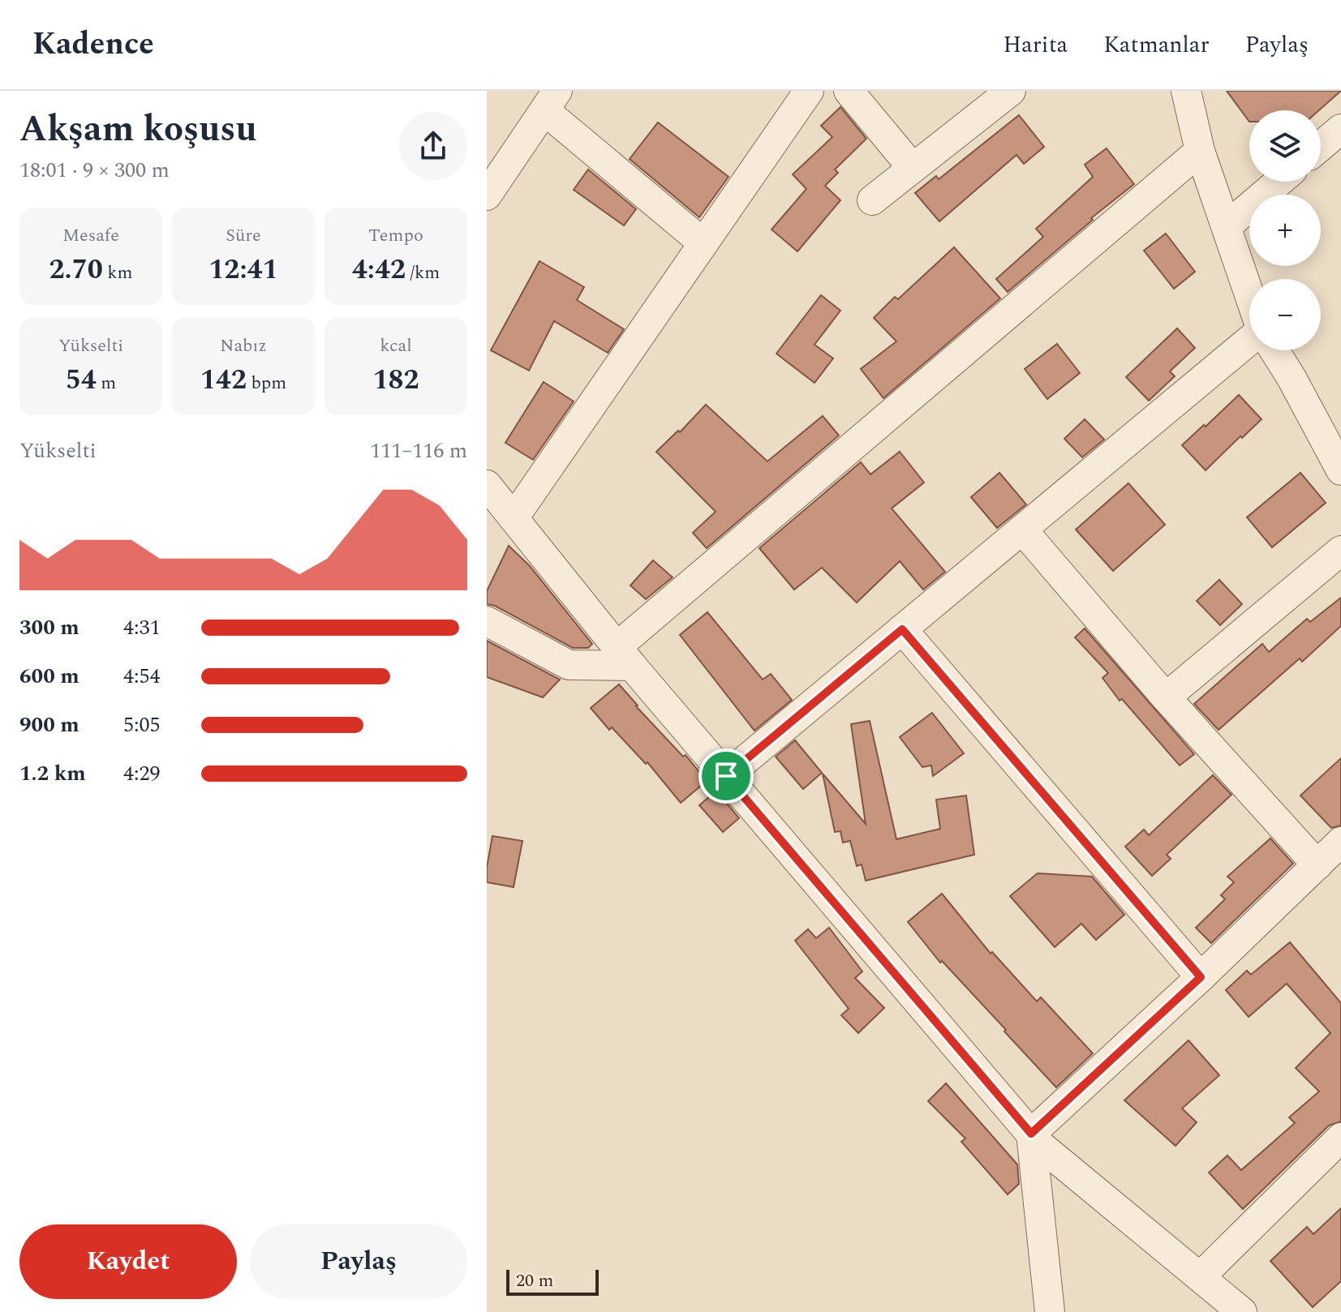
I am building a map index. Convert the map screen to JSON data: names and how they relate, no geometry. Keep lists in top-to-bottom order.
{
  "scale_bar": "20 m",
  "page": {
    "header": "Kadence",
    "nav": ["Harita", "Katmanlar", "Paylaş"],
    "heading": ["Akşam koşusu", "18:01 · 9 × 300 m"],
    "map_buttons": ["+", "−"],
    "stats": [
      ["Mesafe", "2.70 km"],
      ["Süre", "12:41"],
      ["Tempo", "4:42 /km"],
      ["Yükselti", "54 m"],
      ["Nabız", "142 bpm"],
      ["kcal", "182"]
    ],
    "chart": ["Yükselti", "111–116 m"],
    "list": [
      {
        "name": "300 m",
        "note": "4:31"
      },
      {
        "name": "600 m",
        "note": "4:54"
      },
      {
        "name": "900 m",
        "note": "5:05"
      },
      {
        "name": "1.2 km",
        "note": "4:29"
      }
    ],
    "buttons": ["Kaydet", "Paylaş"],
    "scale": "20 m"
  }
}
